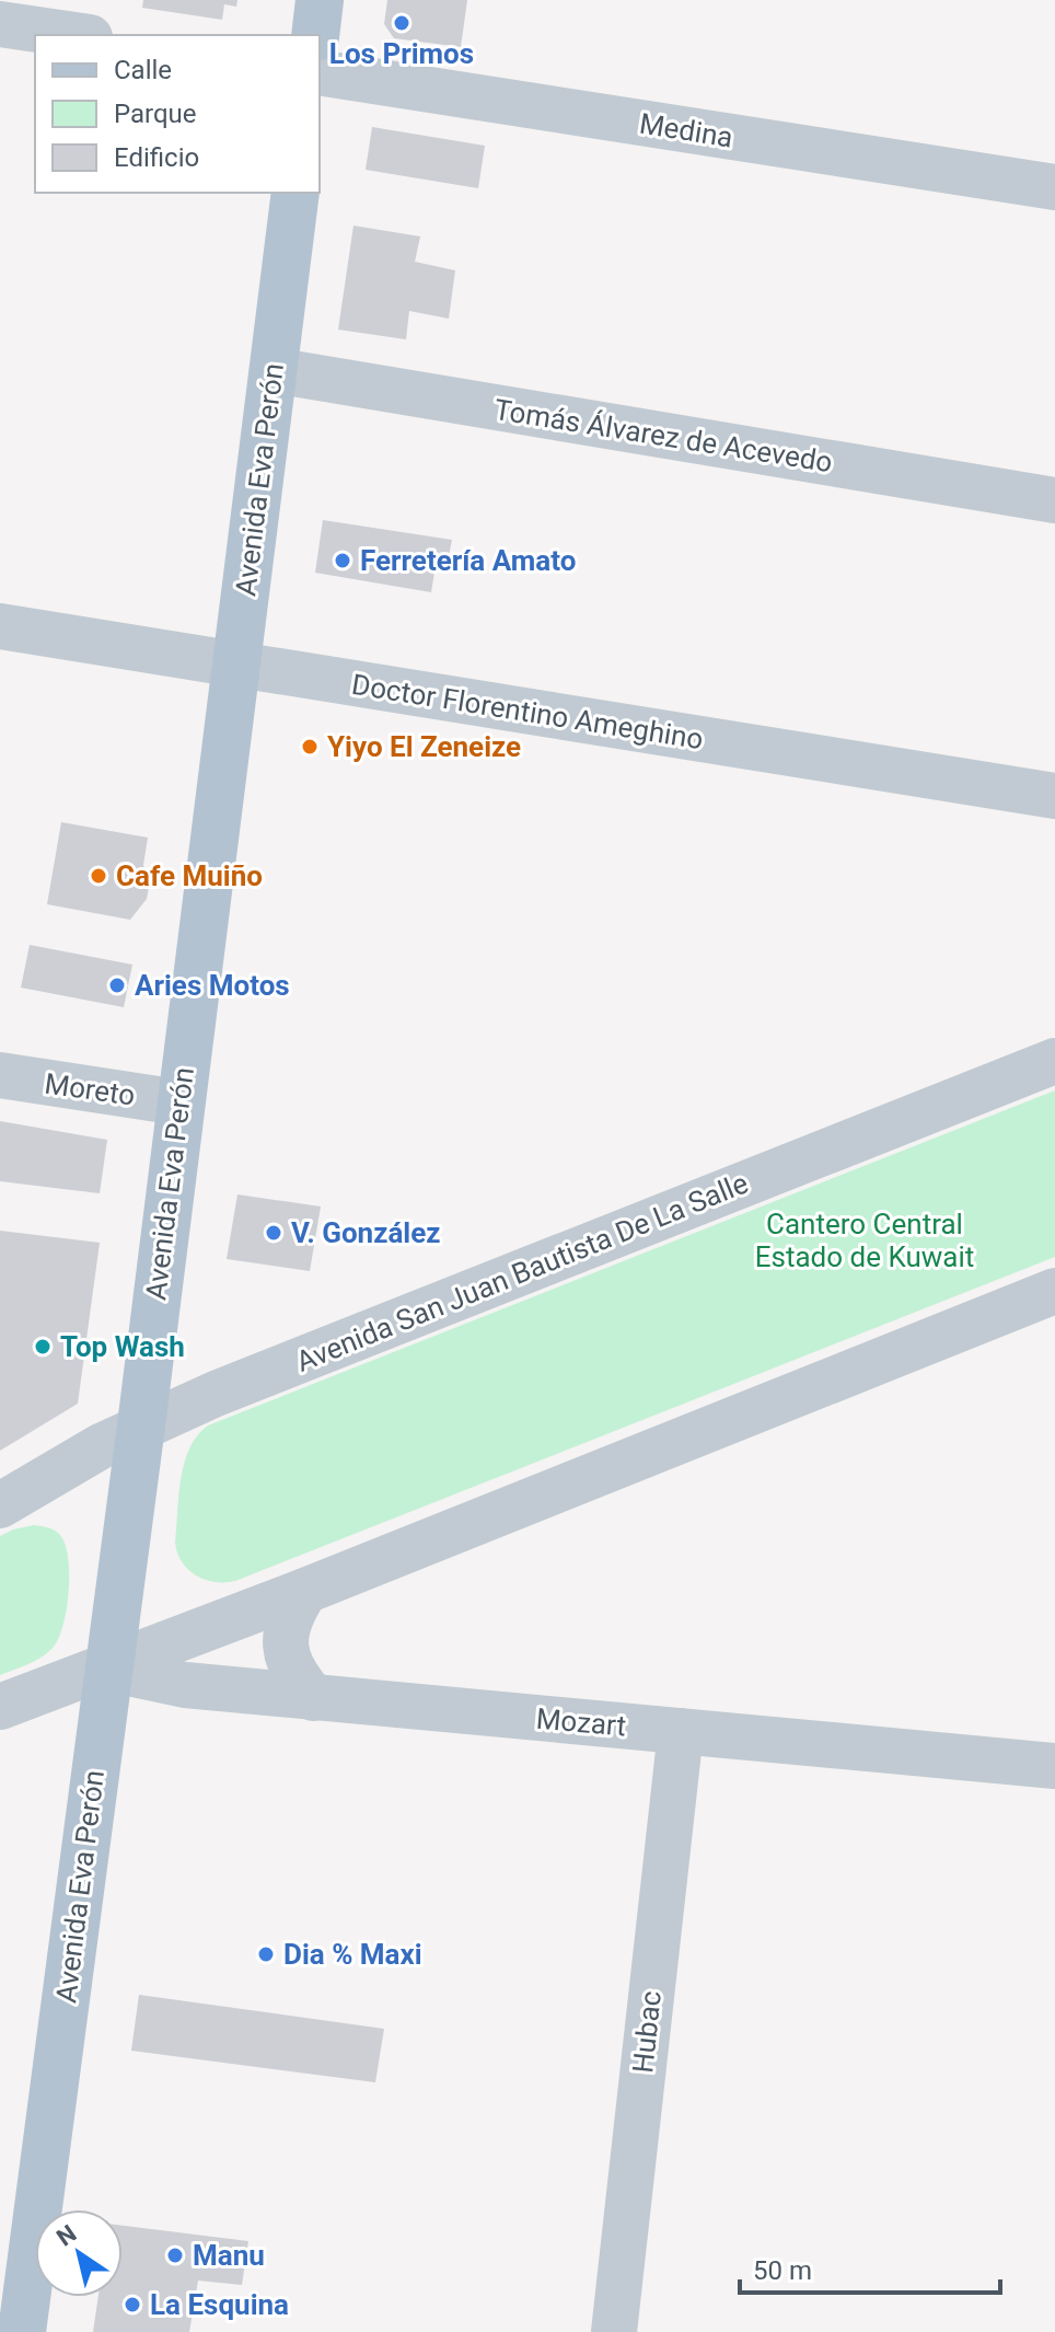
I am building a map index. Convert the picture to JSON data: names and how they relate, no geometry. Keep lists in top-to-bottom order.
{
  "streets": {
    "main road": ["Avenida Eva Perón"],
    "street": [
      "Medina",
      "Tomás Álvarez de Acevedo",
      "Doctor Florentino Ameghino",
      "Moreto",
      "Avenida San Juan Bautista De La Salle",
      "Mozart",
      "Hubac"
    ]
  },
  "crossings": [
    ["Tomás Álvarez de Acevedo", "Avenida Eva Perón"],
    ["Avenida Eva Perón", "Doctor Florentino Ameghino"],
    ["Avenida Eva Perón", "Moreto"],
    ["Avenida Eva Perón", "Avenida San Juan Bautista De La Salle"],
    ["Avenida Eva Perón", "Mozart"],
    ["Mozart", "Hubac"]
  ],
  "parks": ["Cantero Central Estado de Kuwait"],
  "places": [
    "Los Primos",
    "Ferretería Amato",
    "Yiyo El Zeneize",
    "Cafe Muiño",
    "Aries Motos",
    "V. González",
    "Top Wash",
    "Dia % Maxi",
    "Manu",
    "La Esquina"
  ],
  "legend": ["Calle", "Parque", "Edificio"],
  "scale_bar": "50 m",
  "north": "top left"
}
